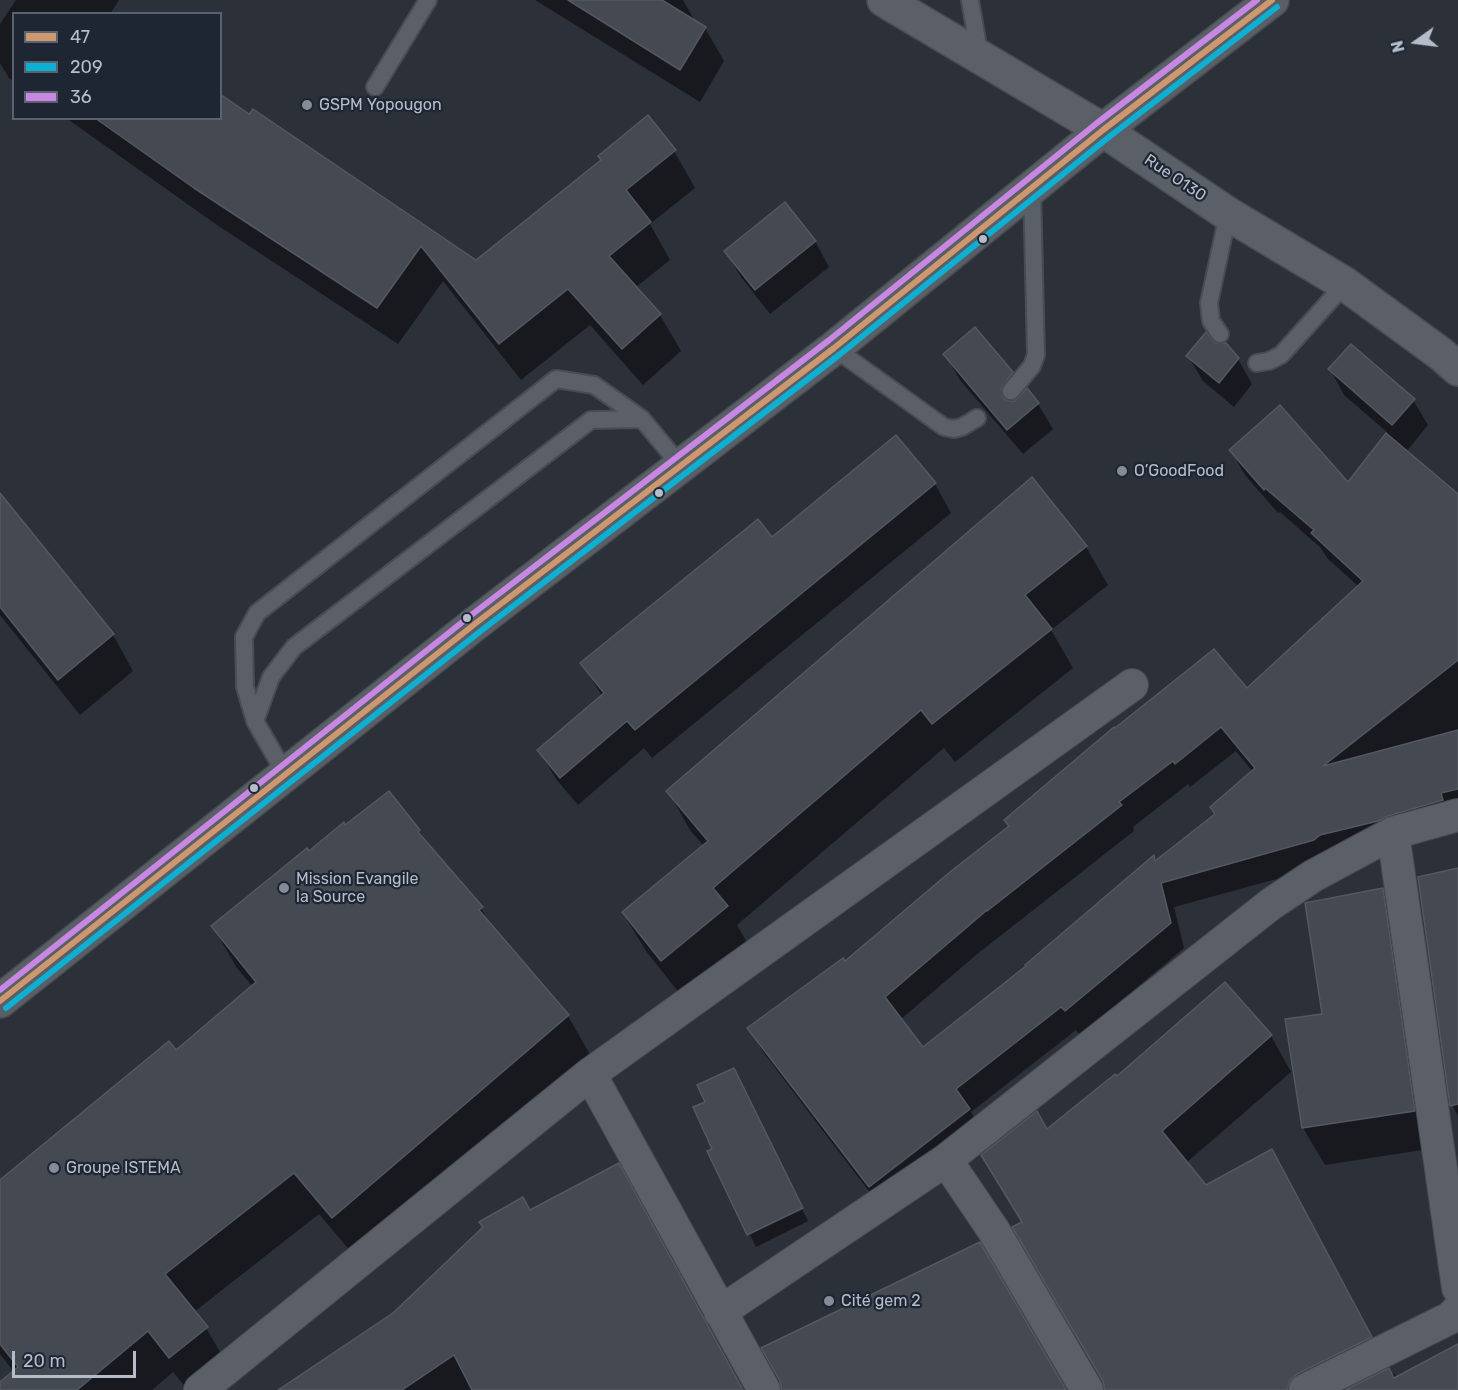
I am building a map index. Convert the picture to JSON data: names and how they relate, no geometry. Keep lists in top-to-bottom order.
{
  "streets": {
    "street": ["Rue O130"]
  },
  "places": [
    "GSPM Yopougon",
    "O’GoodFood",
    "Mission Evangile la Source",
    "Groupe ISTEMA",
    "Cité gem 2"
  ],
  "lines": ["transit line 47", "transit line 36", "transit line 209"],
  "legend": ["47", "209", "36"],
  "scale_bar": "20 m",
  "north": "left"
}
